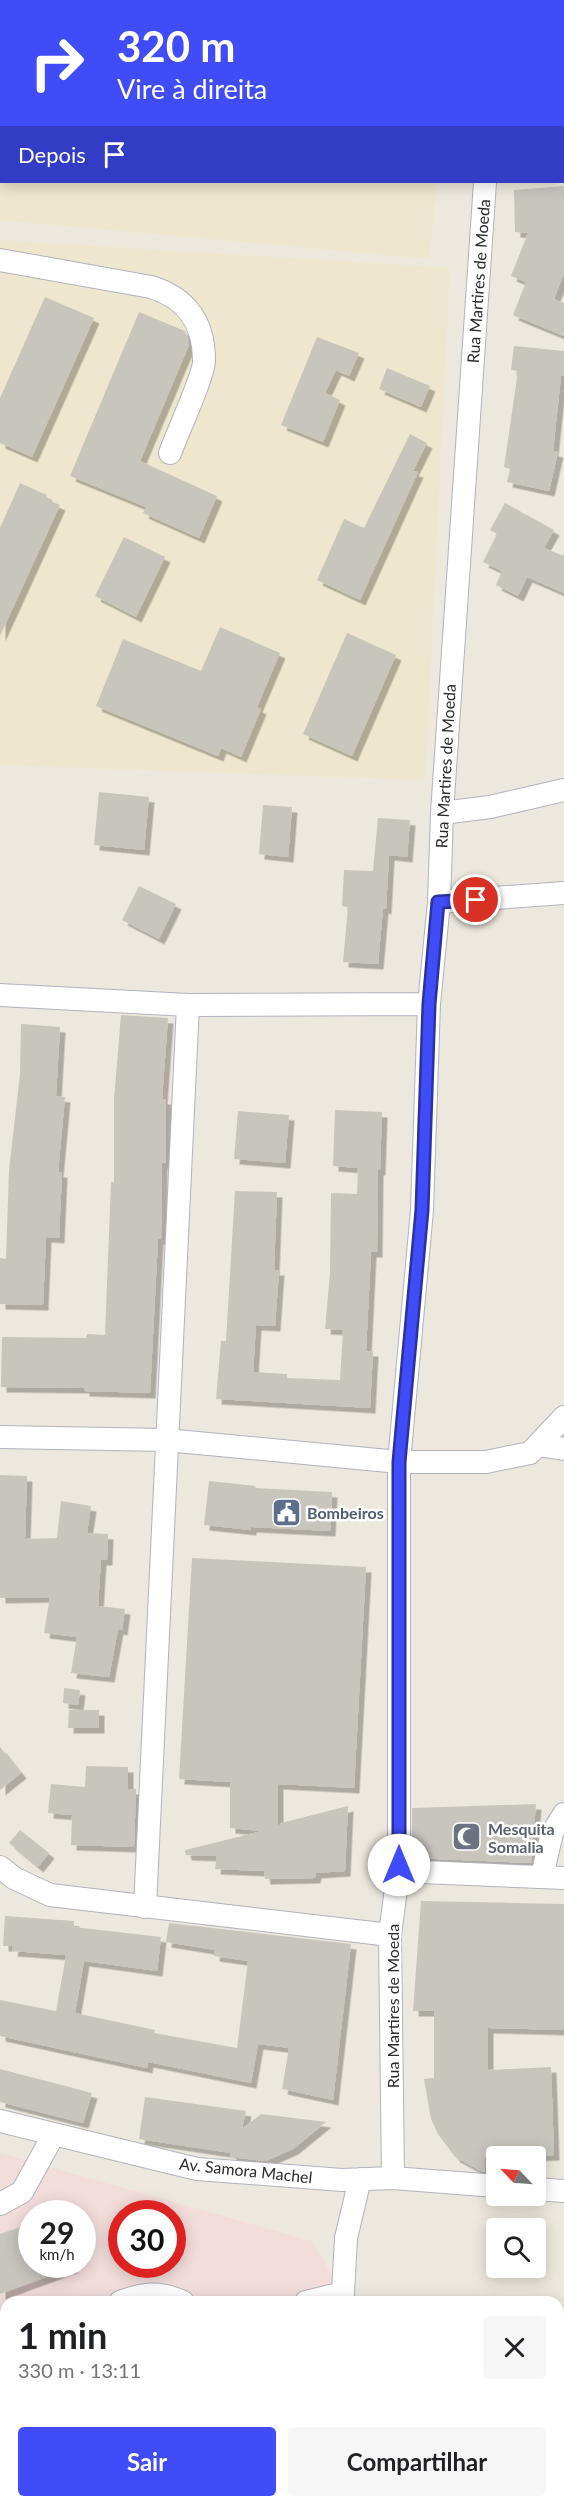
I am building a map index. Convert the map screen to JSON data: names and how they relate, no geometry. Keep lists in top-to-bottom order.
{
  "streets": {
    "street": ["Rua Martires de Moeda", "Av. Samora Machel"]
  },
  "crossings": [
    ["Rua Martires de Moeda", "Av. Samora Machel"]
  ],
  "places": {
    "public building": ["Bombeiros"],
    "mosque": ["Mesquita Somalia"]
  },
  "north": "top left",
  "page": {
    "turn": ["320 m", "Vire à direita"],
    "then": "Depois",
    "speed": "29 km/h",
    "limit": "30",
    "heading": ["1 min", "330 m · 13:11"],
    "buttons": ["Sair", "Compartilhar"]
  }
}
